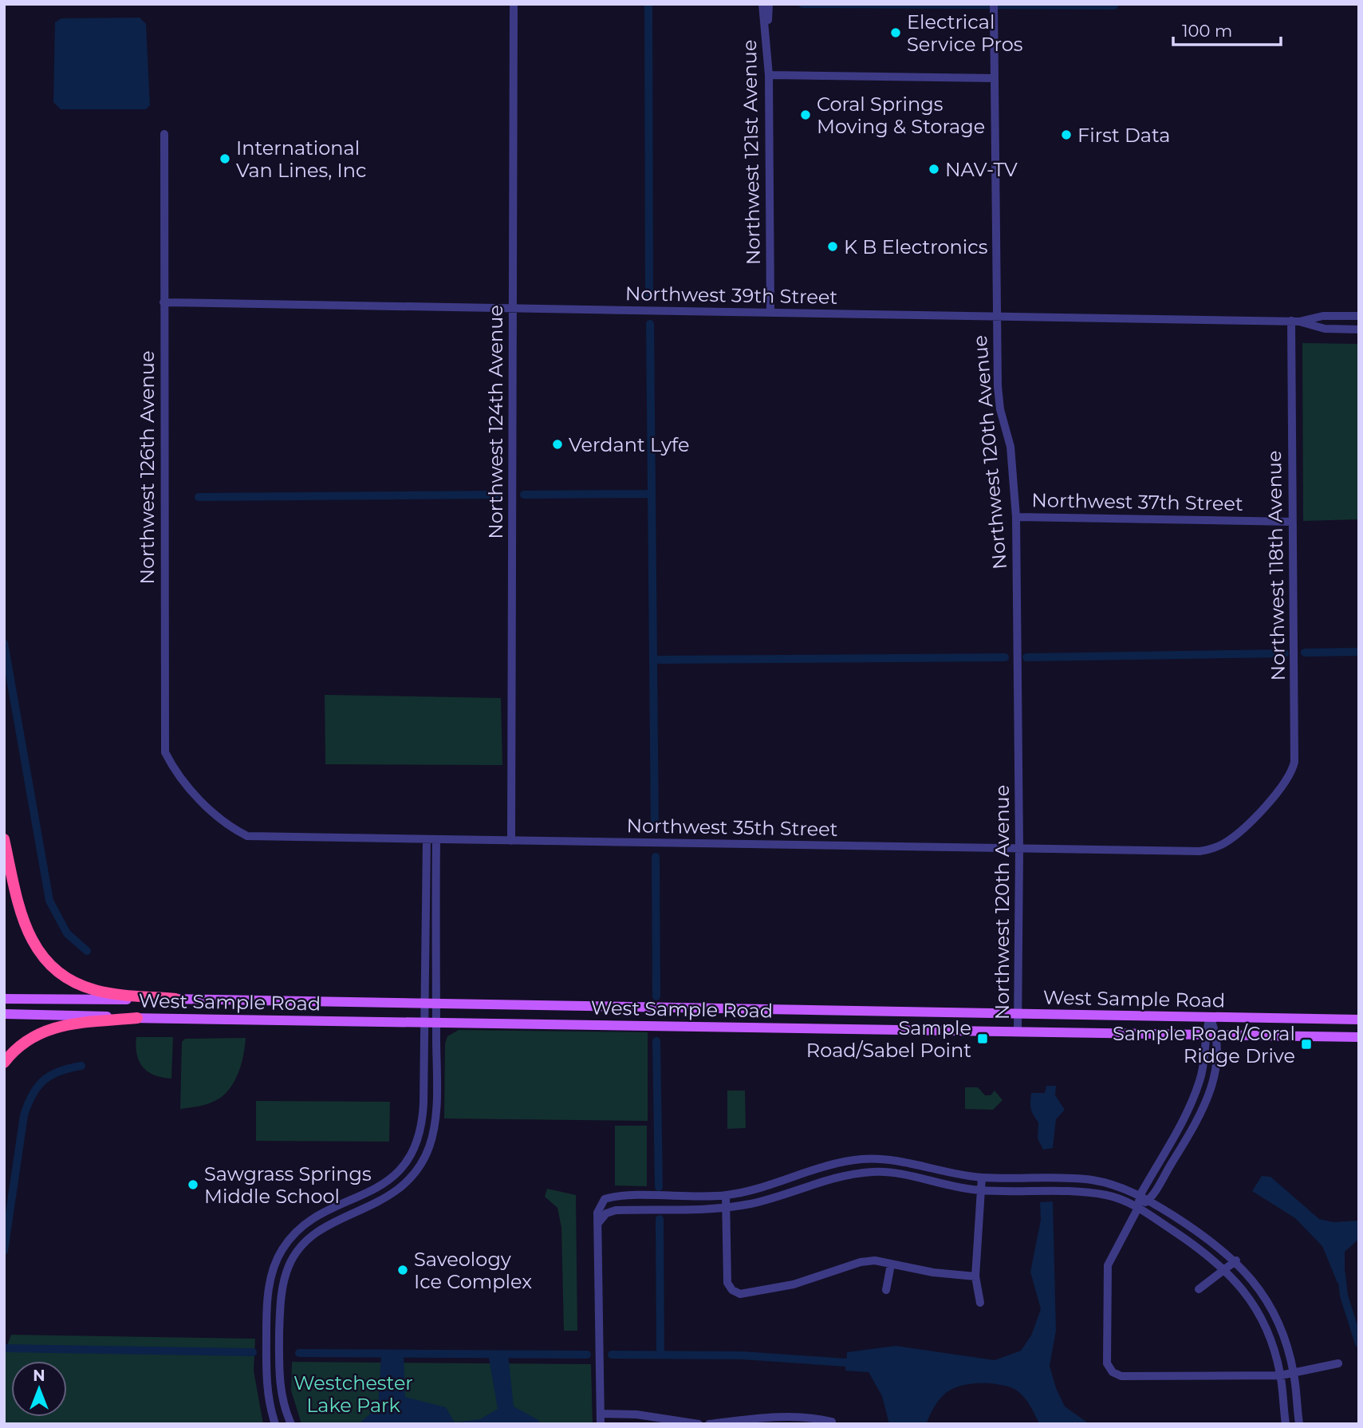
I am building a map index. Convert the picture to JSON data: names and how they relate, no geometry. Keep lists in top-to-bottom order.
{
  "streets": {
    "main road": ["West Sample Road"],
    "street": [
      "Northwest 121st Avenue",
      "Northwest 39th Street",
      "Northwest 124th Avenue",
      "Northwest 120th Avenue",
      "Northwest 126th Avenue",
      "Northwest 37th Street",
      "Northwest 118th Avenue",
      "Northwest 35th Street"
    ]
  },
  "crossings": [
    ["Northwest 121st Avenue", "Northwest 39th Street"],
    ["Northwest 39th Street", "Northwest 124th Avenue"],
    ["Northwest 39th Street", "Northwest 120th Avenue"],
    ["Northwest 39th Street", "Northwest 126th Avenue"],
    ["Northwest 39th Street", "Northwest 118th Avenue"],
    ["Northwest 124th Avenue", "Northwest 35th Street"],
    ["Northwest 120th Avenue", "Northwest 37th Street"],
    ["Northwest 120th Avenue", "Northwest 35th Street"],
    ["Northwest 120th Avenue", "West Sample Road"],
    ["Northwest 126th Avenue", "Northwest 35th Street"],
    ["Northwest 37th Street", "Northwest 118th Avenue"],
    ["Northwest 118th Avenue", "Northwest 35th Street"]
  ],
  "parks": ["Westchester Lake Park"],
  "places": {
    "other": [
      "Electrical Service Pros",
      "Coral Springs Moving & Storage",
      "First Data",
      "International Van Lines, Inc",
      "NAV-TV",
      "K B Electronics",
      "Verdant Lyfe",
      "Sawgrass Springs Middle School",
      "Saveology Ice Complex"
    ],
    "transit": ["Sample Road/Sabel Point", "Sample Road/Coral Ridge Drive"]
  },
  "scale_bar": "100 m",
  "north": "top"
}
